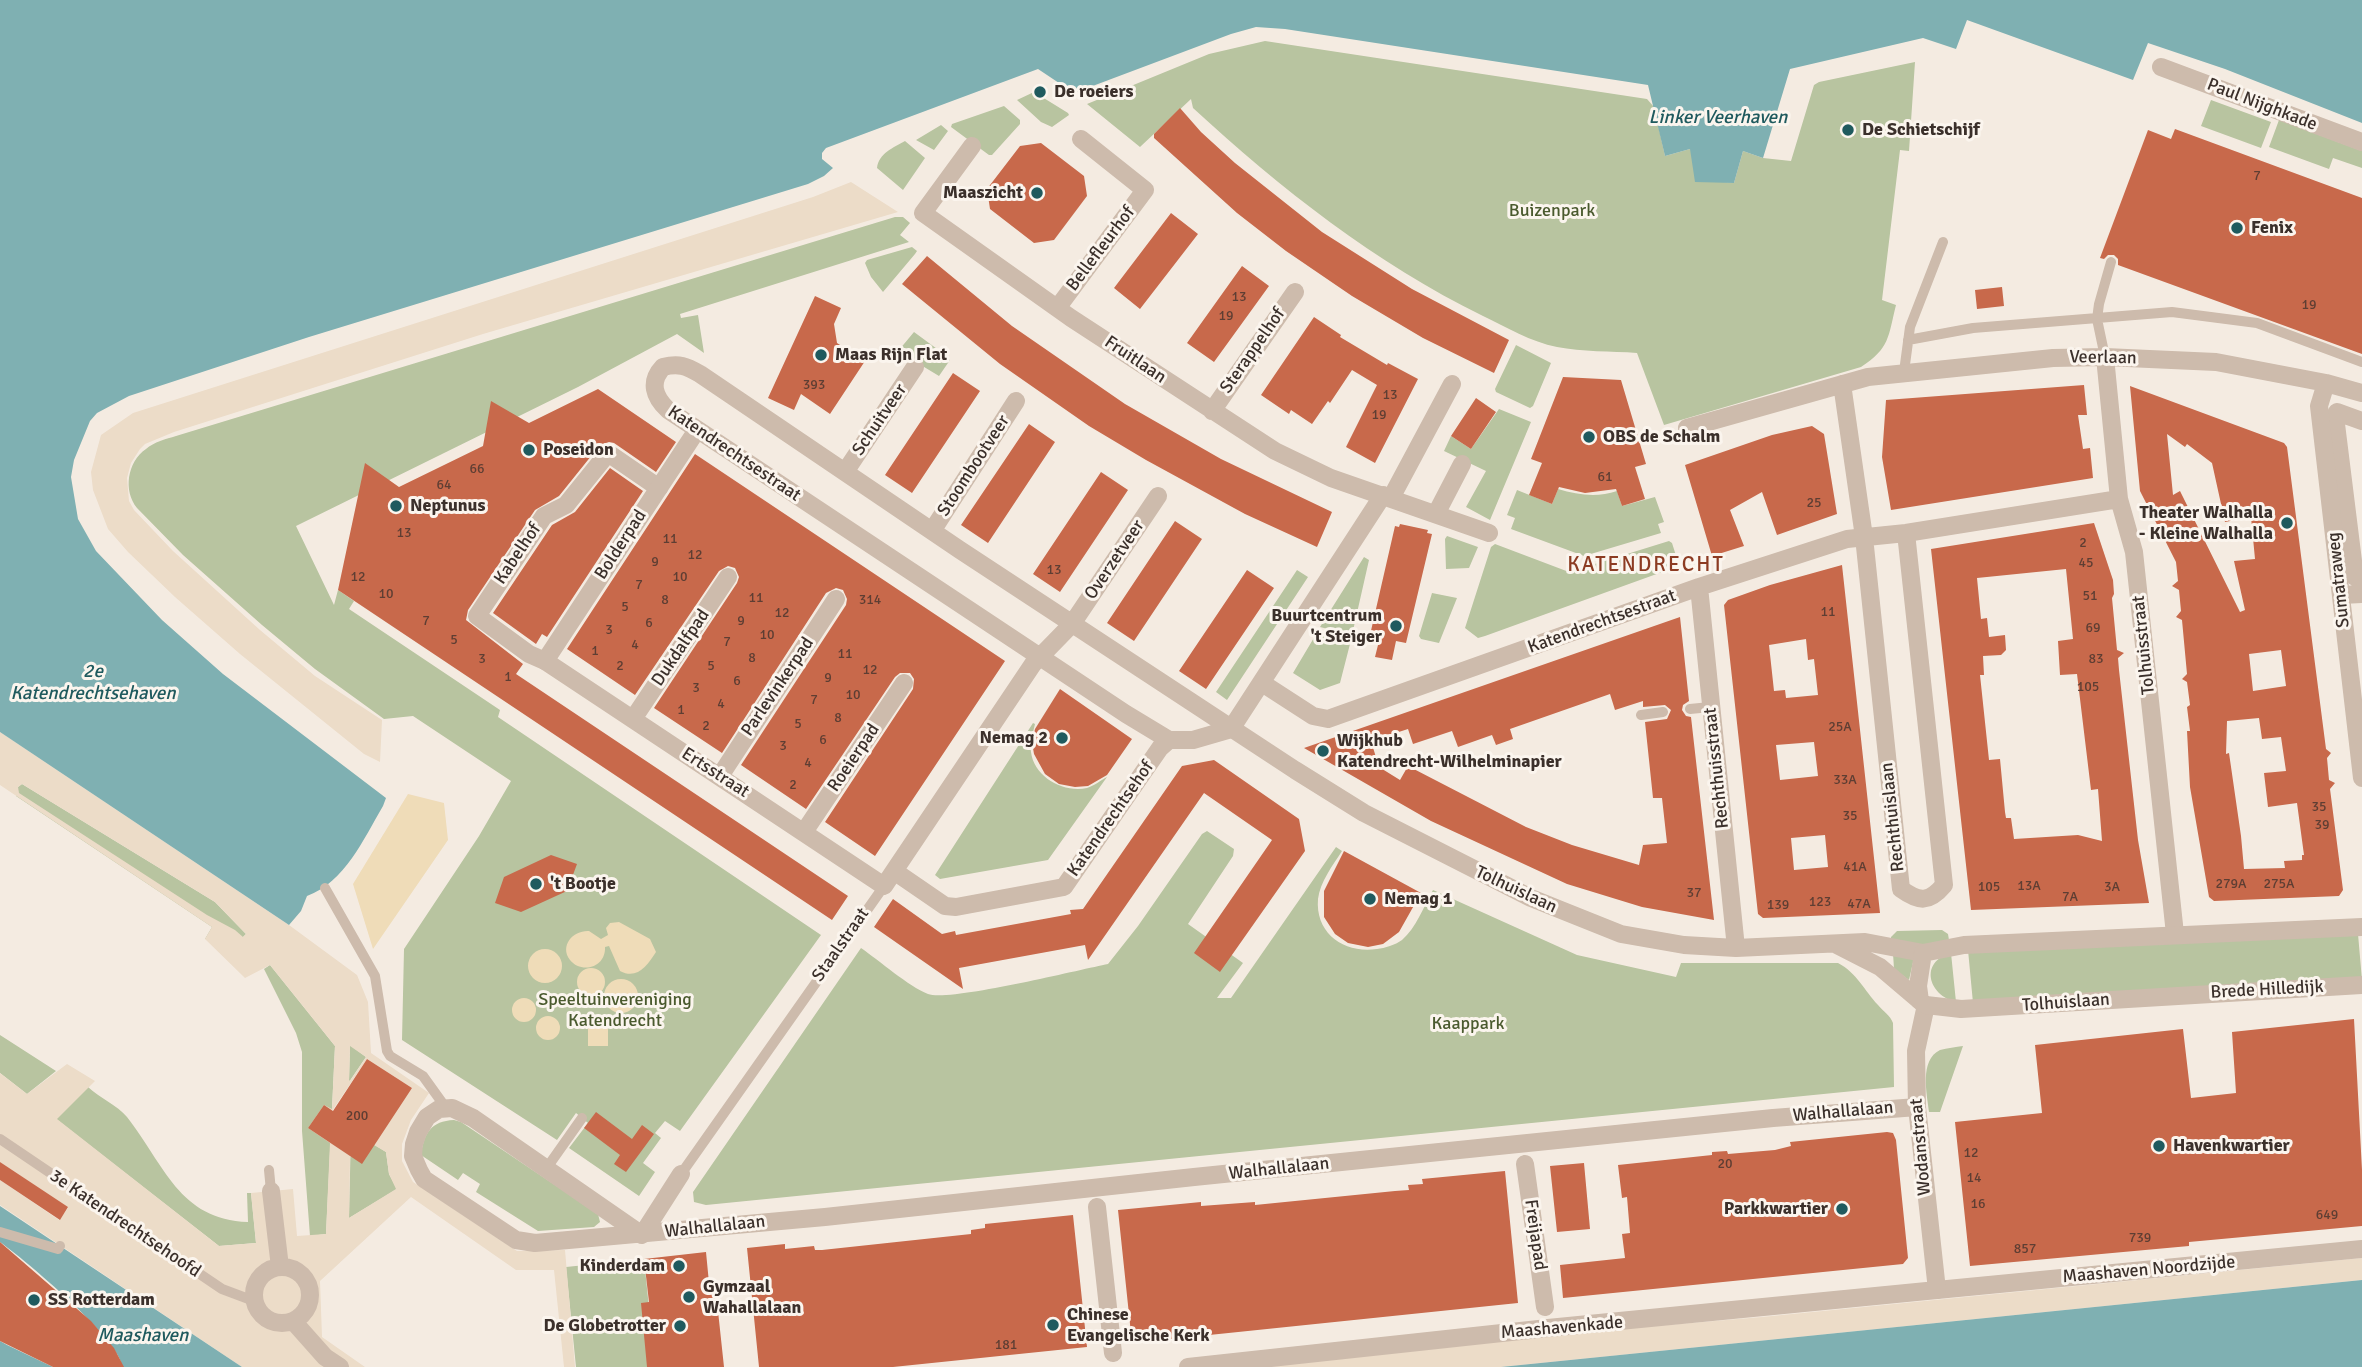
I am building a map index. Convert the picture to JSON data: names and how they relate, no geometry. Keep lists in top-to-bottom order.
{
  "streets": {
    "street": [
      "Paul Nijghkade",
      "Bellefleurhof",
      "Sterappelhof",
      "Veerlaan",
      "Fruitlaan",
      "Schuitveer",
      "Katendrechtsestraat",
      "Stoombootveer",
      "Bolderpad",
      "Kabelhof",
      "Overzetveer",
      "Sumatraweg",
      "Tolhuisstraat",
      "Dukdalfpad",
      "Parlevinkerpad",
      "Roeierpad",
      "Rechthuisstraat",
      "Ertsstraat",
      "Rechthuislaan",
      "Katendrechtsehof",
      "Tolhuislaan",
      "Staalstraat",
      "Brede Hilledijk",
      "Walhallalaan",
      "Wodanstraat",
      "Freijapad",
      "Maashaven Noordzijde",
      "Maashavenkade"
    ],
    "lane": ["3e Katendrechtsehoofd"]
  },
  "crossings": [
    ["Bellefleurhof", "Fruitlaan"],
    ["Sterappelhof", "Fruitlaan"],
    ["Veerlaan", "Sumatraweg"],
    ["Veerlaan", "Tolhuisstraat"],
    ["Veerlaan", "Rechthuislaan"],
    ["Schuitveer", "Katendrechtsestraat"],
    ["Katendrechtsestraat", "Stoombootveer"],
    ["Katendrechtsestraat", "Bolderpad"],
    ["Katendrechtsestraat", "Overzetveer"],
    ["Katendrechtsestraat", "Tolhuisstraat"],
    ["Katendrechtsestraat", "Rechthuisstraat"],
    ["Katendrechtsestraat", "Rechthuislaan"],
    ["Katendrechtsestraat", "Katendrechtsehof"],
    ["Katendrechtsestraat", "Tolhuislaan"],
    ["Katendrechtsestraat", "Staalstraat"],
    ["Bolderpad", "Kabelhof"],
    ["Bolderpad", "Ertsstraat"],
    ["Kabelhof", "Ertsstraat"],
    ["Tolhuisstraat", "Tolhuislaan"],
    ["Dukdalfpad", "Ertsstraat"],
    ["Parlevinkerpad", "Ertsstraat"],
    ["Roeierpad", "Ertsstraat"],
    ["Rechthuisstraat", "Tolhuislaan"],
    ["Ertsstraat", "Katendrechtsehof"],
    ["Ertsstraat", "Staalstraat"],
    ["Katendrechtsehof", "Staalstraat"],
    ["Tolhuislaan", "Brede Hilledijk"],
    ["Tolhuislaan", "Wodanstraat"],
    ["Staalstraat", "Walhallalaan"],
    ["Walhallalaan", "Wodanstraat"],
    ["Wodanstraat", "Maashaven Noordzijde"],
    ["Wodanstraat", "Maashavenkade"],
    ["Maashaven Noordzijde", "Maashavenkade"]
  ],
  "districts": ["KATENDRECHT"],
  "water": ["Linker Veerhaven", "2e Katendrechtsehaven", "Maashaven"],
  "parks": ["Buizenpark", "Speeltuinvereniging Katendrecht", "Kaappark"],
  "places": [
    "De roeiers",
    "De Schietschijf",
    "Maaszicht",
    "Fenix",
    "Maas Rijn Flat",
    "OBS de Schalm",
    "Poseidon",
    "Neptunus",
    "Theater Walhalla - Kleine Walhalla",
    "Buurtcentrum 't Steiger",
    "Nemag 2",
    "Wijkhub Katendrecht-Wilhelminapier",
    "'t Bootje",
    "Nemag 1",
    "Havenkwartier",
    "Parkkwartier",
    "Kinderdam",
    "Gymzaal Wahallalaan",
    "SS Rotterdam",
    "Chinese Evangelische Kerk",
    "De Globetrotter"
  ],
  "house_numbers": [
    "7",
    "13",
    "19",
    "19",
    "393",
    "13",
    "19",
    "66",
    "61",
    "64",
    "25",
    "13",
    "11",
    "2",
    "12",
    "9",
    "45",
    "13",
    "12",
    "10",
    "7",
    "10",
    "51",
    "11",
    "8",
    "314",
    "5",
    "11",
    "12",
    "7",
    "9",
    "6",
    "69",
    "3",
    "10",
    "5",
    "7",
    "4",
    "1",
    "11",
    "8",
    "3",
    "83",
    "2",
    "5",
    "12",
    "1",
    "9",
    "6",
    "105",
    "3",
    "10",
    "7",
    "4",
    "1",
    "8",
    "5",
    "2",
    "25A",
    "6",
    "3",
    "4",
    "33A",
    "2",
    "35",
    "35",
    "39",
    "41A",
    "279A",
    "275A",
    "13A",
    "105",
    "3A",
    "37",
    "7A",
    "123",
    "47A",
    "139",
    "200",
    "12",
    "20",
    "14",
    "16",
    "649",
    "739",
    "857",
    "181"
  ]
}
